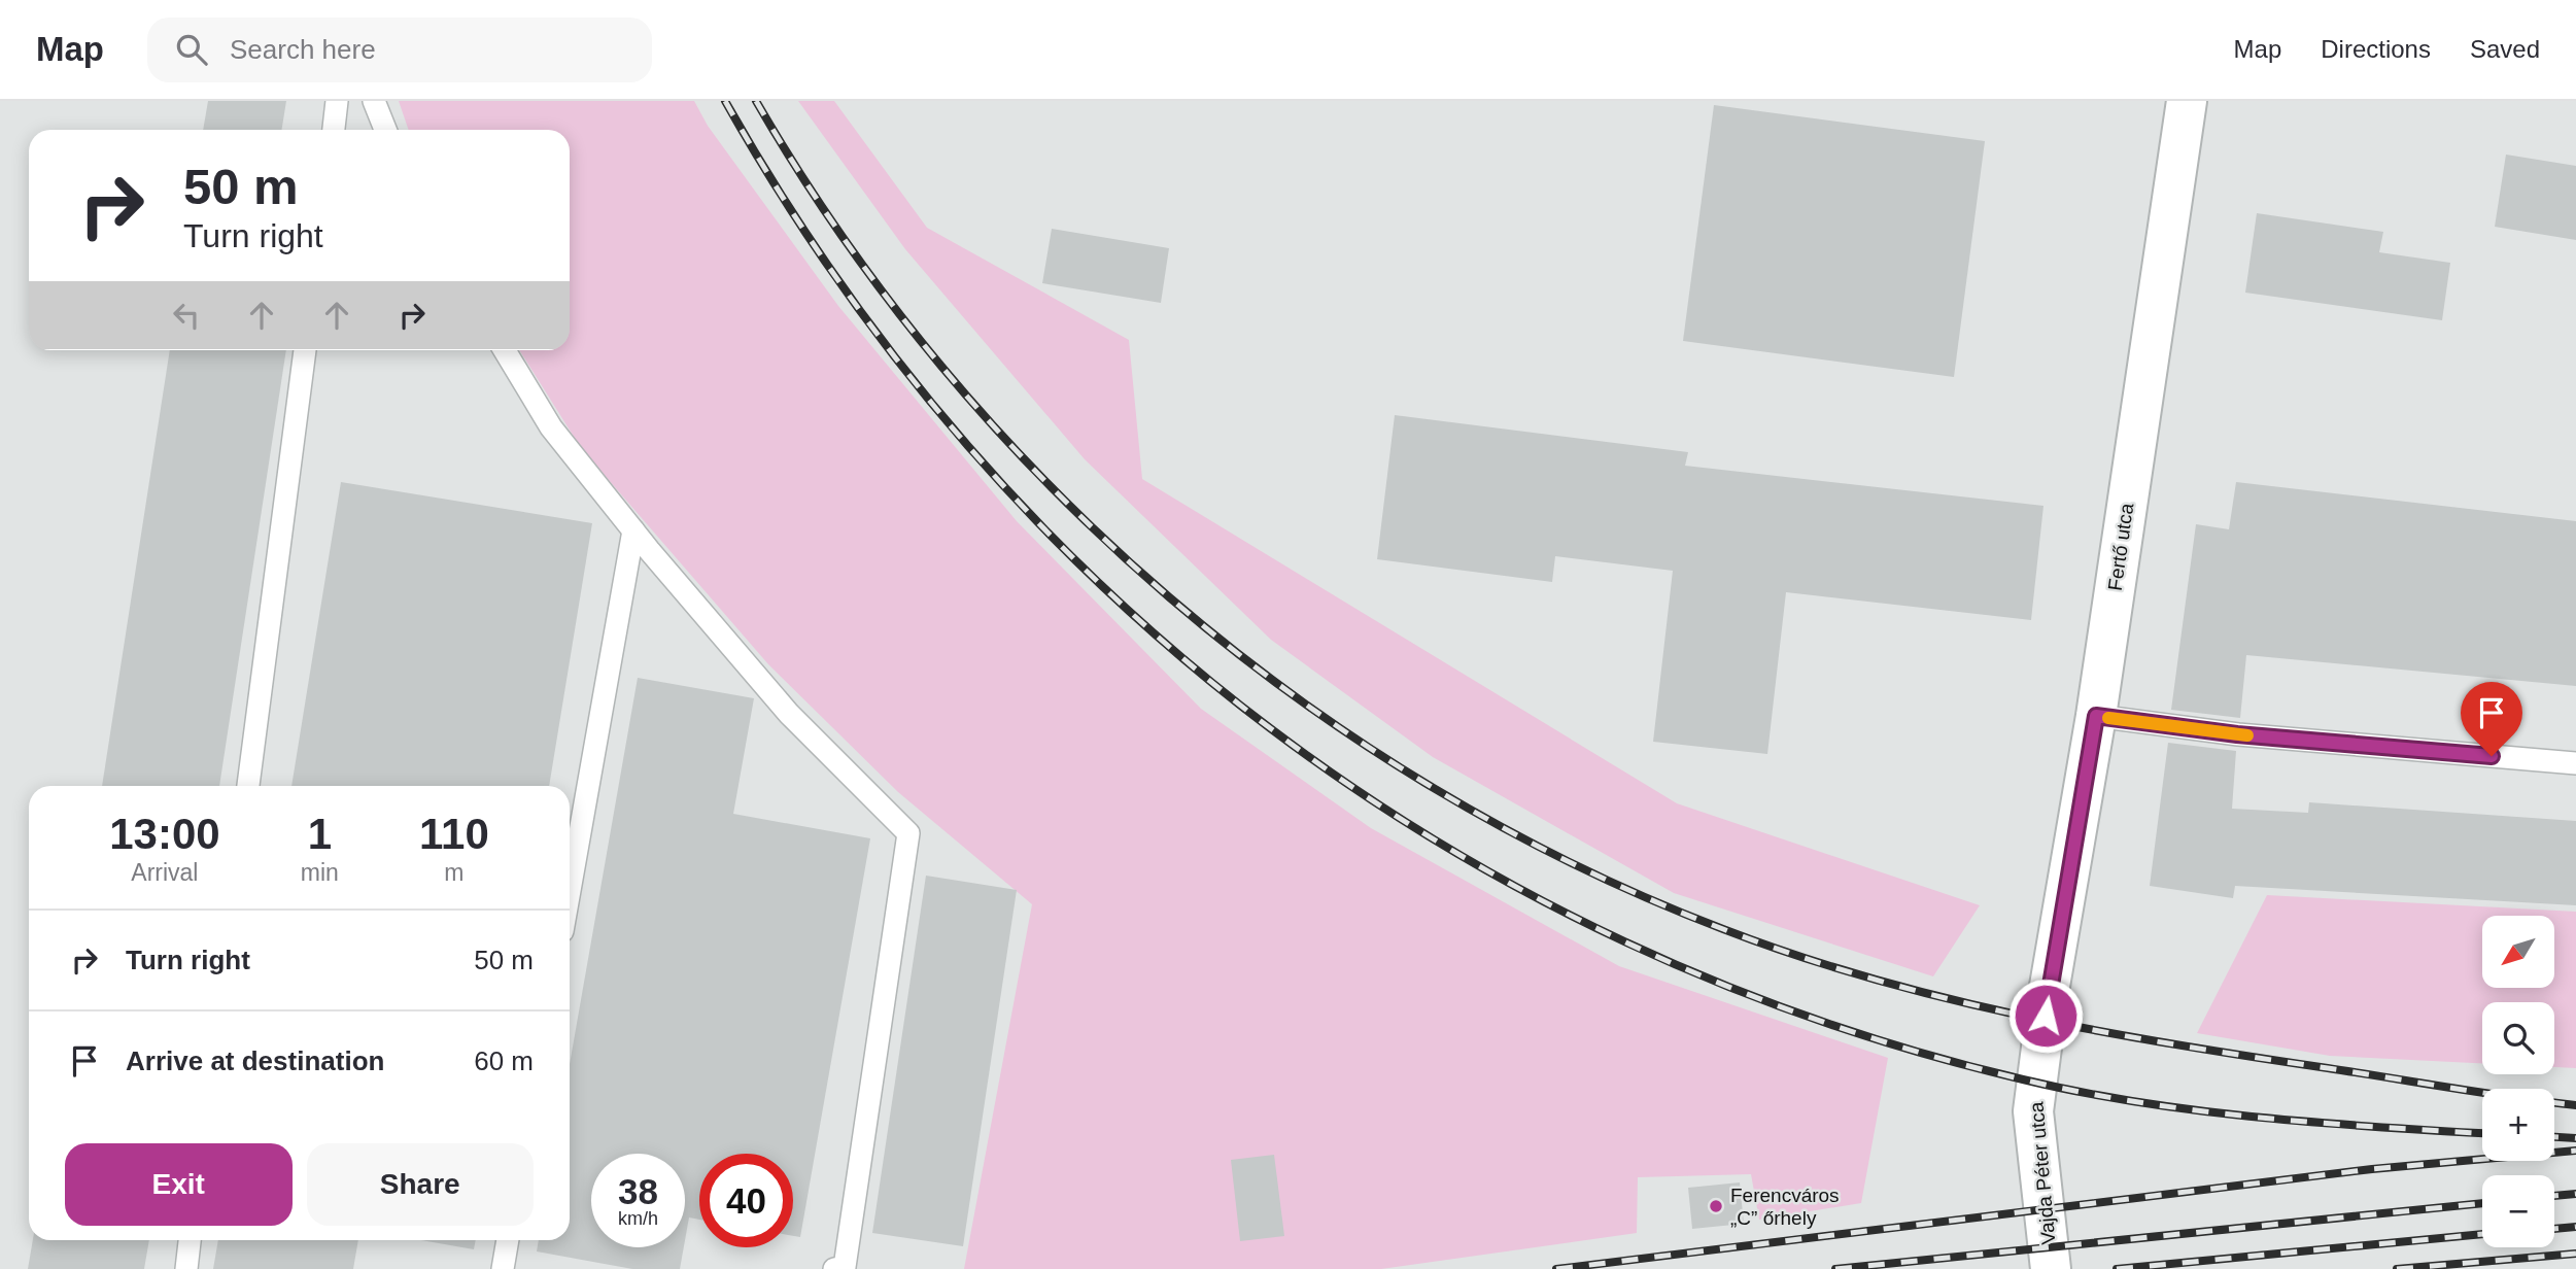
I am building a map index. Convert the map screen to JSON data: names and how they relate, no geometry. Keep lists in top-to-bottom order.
{
  "streets": {
    "street": ["Fertő utca", "Vajda Péter utca"]
  },
  "crossings": [
    ["Fertő utca", "Vajda Péter utca"]
  ],
  "places": ["Ferencváros „C” őrhely"],
  "north": "bottom left",
  "page": {
    "header": "Map",
    "search": "Search here",
    "nav": ["Map", "Directions", "Saved"],
    "turn": ["50 m", "Turn right"],
    "eta": [
      "13:00",
      "Arrival",
      "1",
      "min",
      "110",
      "m"
    ],
    "list": [
      {
        "name": "Turn right",
        "value": "50 m"
      },
      {
        "name": "Arrive at destination",
        "value": "60 m"
      }
    ],
    "map_buttons": ["+", "−"],
    "buttons": ["Exit", "Share"],
    "speed": "38 km/h",
    "limit": "40"
  }
}
